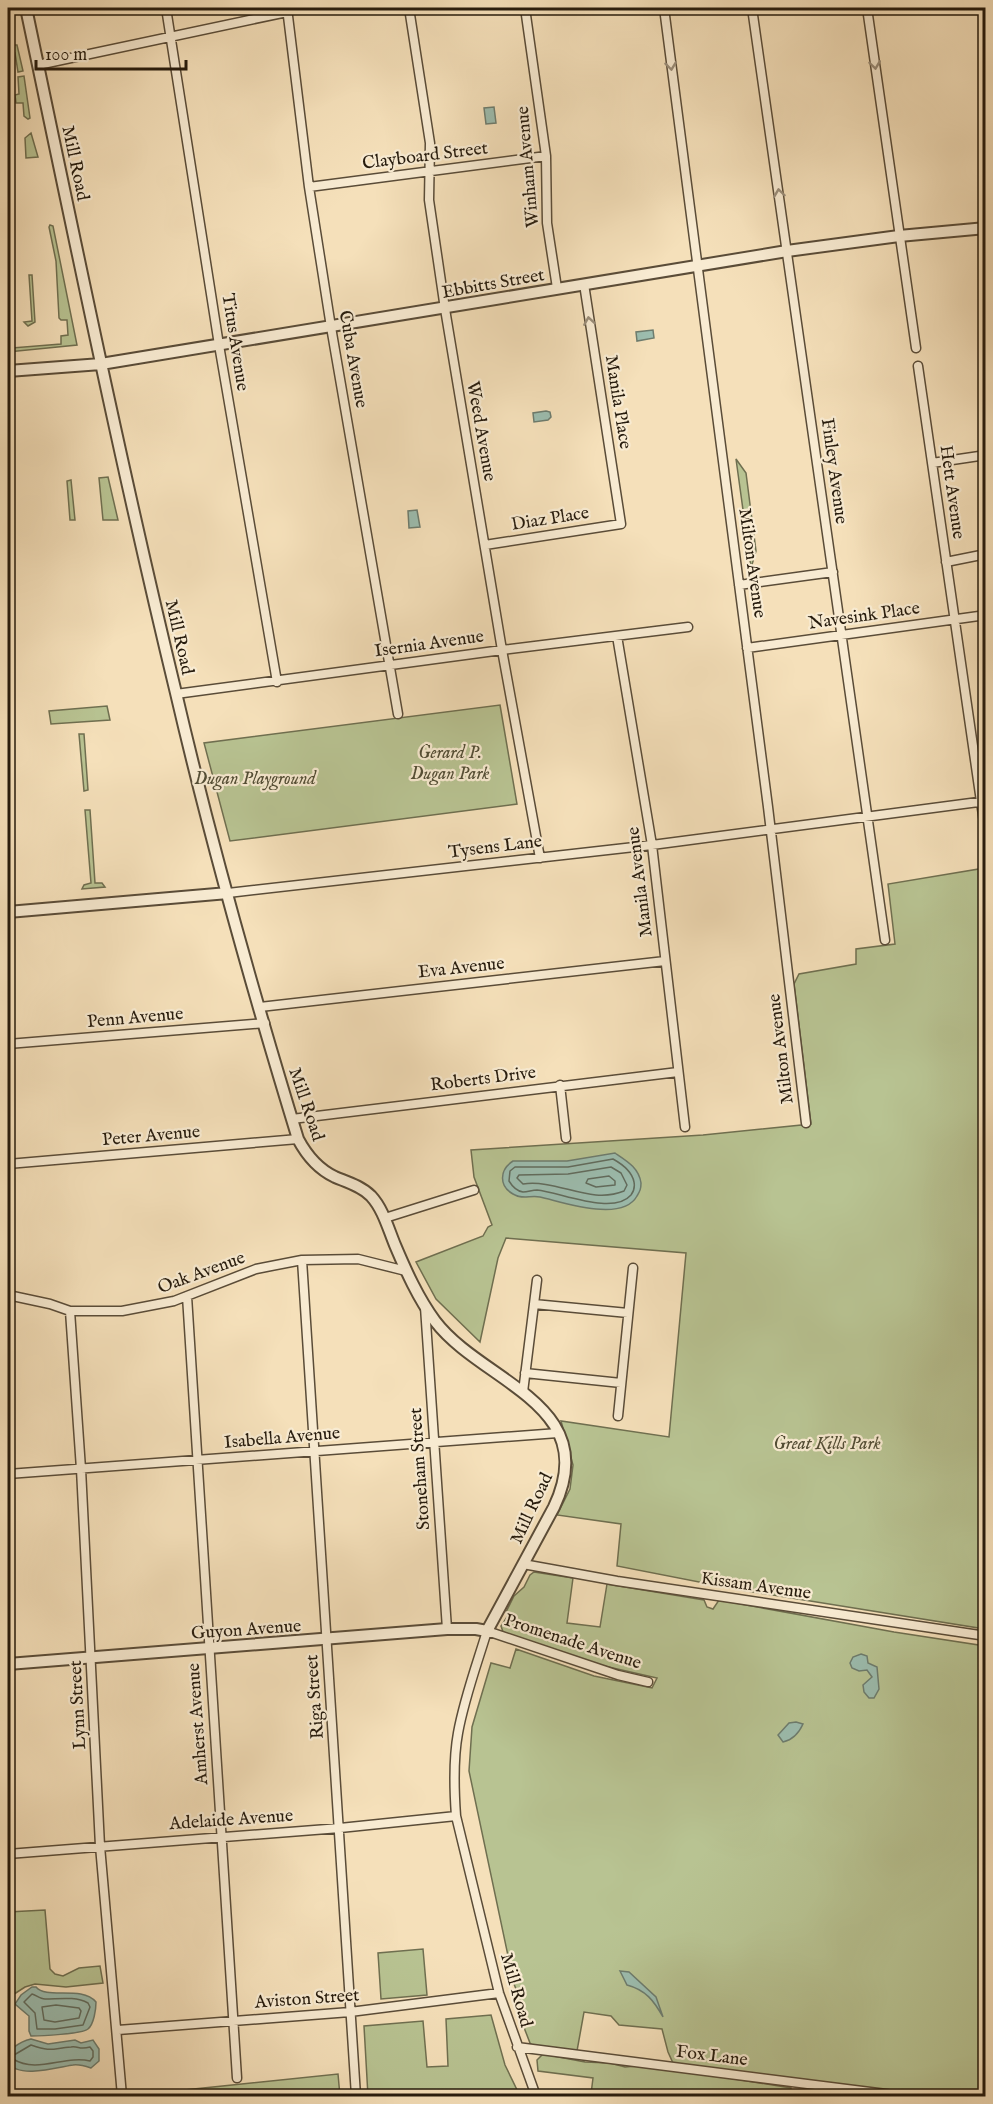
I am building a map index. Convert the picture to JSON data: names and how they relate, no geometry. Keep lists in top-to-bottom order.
{
  "streets": {
    "street": [
      "Clayboard Street",
      "Mill Road",
      "Winham Avenue",
      "Ebbitts Street",
      "Titus Avenue",
      "Cuba Avenue",
      "Manila Place",
      "Weed Avenue",
      "Finley Avenue",
      "Hett Avenue",
      "Diaz Place",
      "Milton Avenue",
      "Navesink Place",
      "Isernia Avenue",
      "Tysens Lane",
      "Manila Avenue",
      "Eva Avenue",
      "Penn Avenue",
      "Roberts Drive",
      "Peter Avenue",
      "Oak Avenue",
      "Isabella Avenue",
      "Stoneham Street",
      "Kissam Avenue",
      "Guyon Avenue",
      "Promenade Avenue",
      "Riga Street",
      "Lynn Street",
      "Amherst Avenue",
      "Adelaide Avenue",
      "Aviston Street",
      "Fox Lane"
    ]
  },
  "crossings": [
    ["Clayboard Street", "Winham Avenue"],
    ["Clayboard Street", "Cuba Avenue"],
    ["Clayboard Street", "Weed Avenue"],
    ["Mill Road", "Ebbitts Street"],
    ["Mill Road", "Isernia Avenue"],
    ["Mill Road", "Tysens Lane"],
    ["Mill Road", "Eva Avenue"],
    ["Mill Road", "Penn Avenue"],
    ["Mill Road", "Roberts Drive"],
    ["Mill Road", "Peter Avenue"],
    ["Mill Road", "Oak Avenue"],
    ["Mill Road", "Isabella Avenue"],
    ["Mill Road", "Stoneham Street"],
    ["Mill Road", "Kissam Avenue"],
    ["Mill Road", "Guyon Avenue"],
    ["Mill Road", "Promenade Avenue"],
    ["Mill Road", "Adelaide Avenue"],
    ["Mill Road", "Aviston Street"],
    ["Mill Road", "Fox Lane"],
    ["Winham Avenue", "Ebbitts Street"],
    ["Ebbitts Street", "Titus Avenue"],
    ["Ebbitts Street", "Cuba Avenue"],
    ["Ebbitts Street", "Manila Place"],
    ["Ebbitts Street", "Weed Avenue"],
    ["Ebbitts Street", "Finley Avenue"],
    ["Ebbitts Street", "Milton Avenue"],
    ["Titus Avenue", "Isernia Avenue"],
    ["Cuba Avenue", "Isernia Avenue"],
    ["Manila Place", "Diaz Place"],
    ["Weed Avenue", "Diaz Place"],
    ["Weed Avenue", "Isernia Avenue"],
    ["Weed Avenue", "Tysens Lane"],
    ["Finley Avenue", "Navesink Place"],
    ["Finley Avenue", "Tysens Lane"],
    ["Hett Avenue", "Navesink Place"],
    ["Hett Avenue", "Tysens Lane"],
    ["Milton Avenue", "Navesink Place"],
    ["Milton Avenue", "Tysens Lane"],
    ["Isernia Avenue", "Manila Avenue"],
    ["Tysens Lane", "Manila Avenue"],
    ["Manila Avenue", "Eva Avenue"],
    ["Manila Avenue", "Roberts Drive"],
    ["Oak Avenue", "Riga Street"],
    ["Oak Avenue", "Lynn Street"],
    ["Oak Avenue", "Amherst Avenue"],
    ["Isabella Avenue", "Stoneham Street"],
    ["Isabella Avenue", "Riga Street"],
    ["Isabella Avenue", "Lynn Street"],
    ["Isabella Avenue", "Amherst Avenue"],
    ["Stoneham Street", "Guyon Avenue"],
    ["Guyon Avenue", "Promenade Avenue"],
    ["Guyon Avenue", "Riga Street"],
    ["Guyon Avenue", "Lynn Street"],
    ["Guyon Avenue", "Amherst Avenue"],
    ["Riga Street", "Adelaide Avenue"],
    ["Riga Street", "Aviston Street"],
    ["Lynn Street", "Adelaide Avenue"],
    ["Lynn Street", "Aviston Street"],
    ["Amherst Avenue", "Adelaide Avenue"],
    ["Amherst Avenue", "Aviston Street"]
  ],
  "one_way": ["Manila Place"],
  "parks": ["Gerard P. Dugan Park", "Dugan Playground", "Great Kills Park"],
  "scale_bar": "100 m"
}
